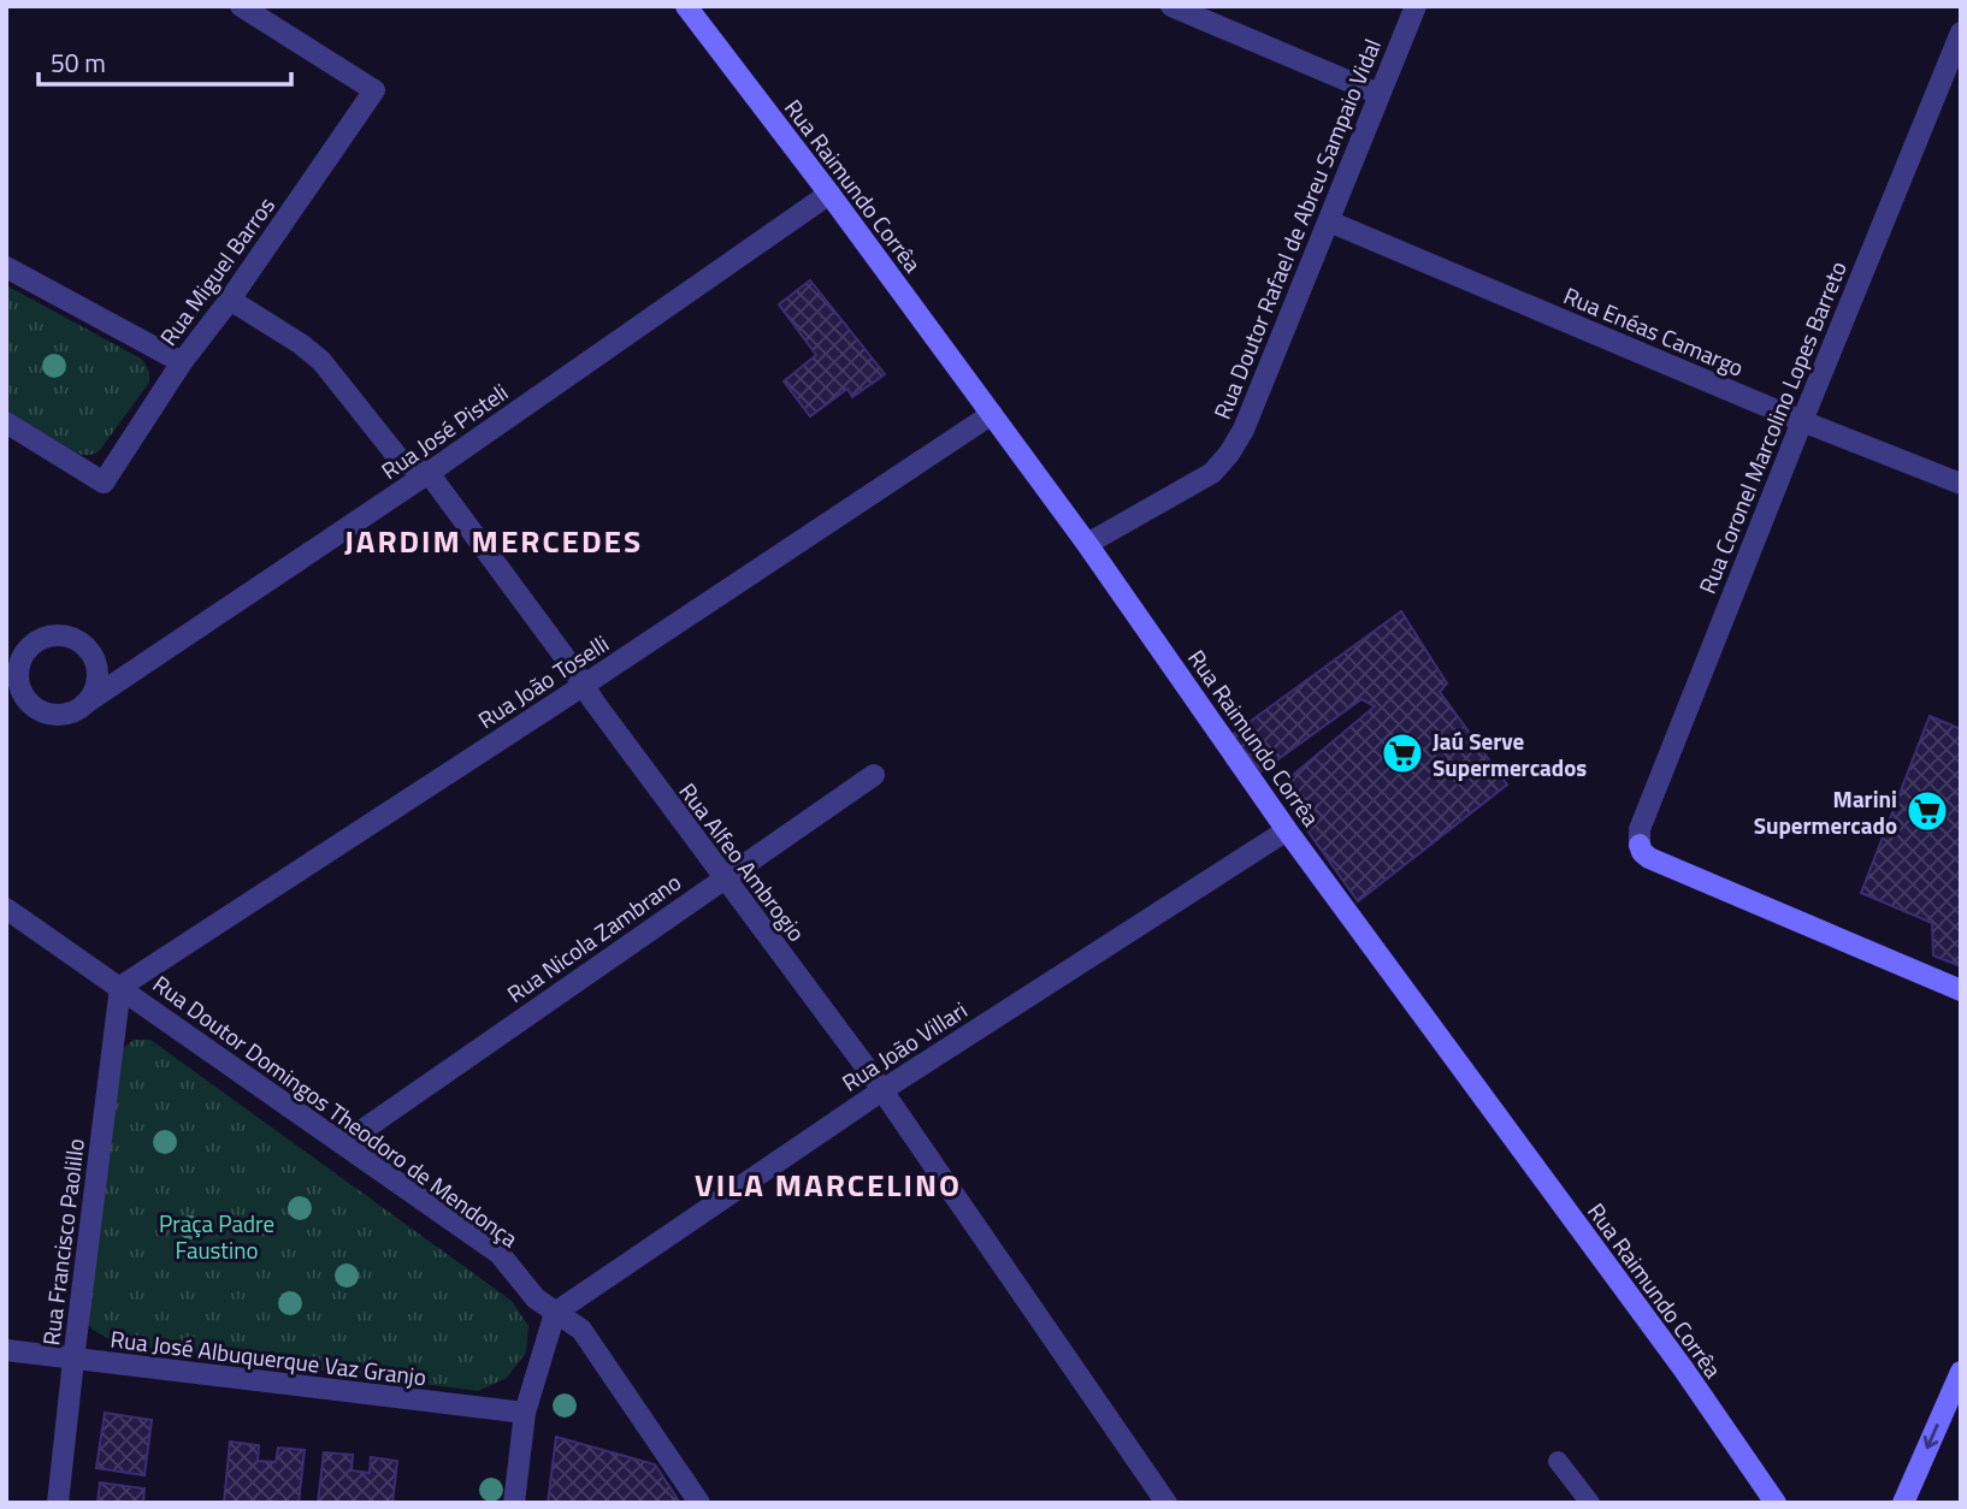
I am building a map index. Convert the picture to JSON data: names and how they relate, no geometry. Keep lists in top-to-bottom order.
{
  "streets": {
    "main road": ["Rua Raimundo Corrêa"],
    "street": [
      "Rua Doutor Rafael de Abreu Sampaio Vidal",
      "Rua Miguel Barros",
      "Rua Enéas Camargo",
      "Rua Coronel Marcolino Lopes Barreto",
      "Rua José Pisteli",
      "Rua João Toselli",
      "Rua Alfeo Ambrogio",
      "Rua Nicola Zambrano",
      "Rua João Villari",
      "Rua Doutor Domingos Theodoro de Mendonça",
      "Rua Francisco Paolillo",
      "Rua José Albuquerque Vaz Granjo"
    ]
  },
  "crossings": [
    ["Rua Raimundo Corrêa", "Rua Doutor Rafael de Abreu Sampaio Vidal"],
    ["Rua Raimundo Corrêa", "Rua José Pisteli"],
    ["Rua Raimundo Corrêa", "Rua João Toselli"],
    ["Rua Raimundo Corrêa", "Rua João Villari"],
    ["Rua Doutor Rafael de Abreu Sampaio Vidal", "Rua Enéas Camargo"],
    ["Rua Miguel Barros", "Rua Alfeo Ambrogio"],
    ["Rua Enéas Camargo", "Rua Coronel Marcolino Lopes Barreto"],
    ["Rua José Pisteli", "Rua Alfeo Ambrogio"],
    ["Rua João Toselli", "Rua Alfeo Ambrogio"],
    ["Rua João Toselli", "Rua Doutor Domingos Theodoro de Mendonça"],
    ["Rua João Toselli", "Rua Francisco Paolillo"],
    ["Rua Alfeo Ambrogio", "Rua Nicola Zambrano"],
    ["Rua Alfeo Ambrogio", "Rua João Villari"],
    ["Rua Nicola Zambrano", "Rua Doutor Domingos Theodoro de Mendonça"],
    ["Rua João Villari", "Rua Doutor Domingos Theodoro de Mendonça"],
    ["Rua Doutor Domingos Theodoro de Mendonça", "Rua Francisco Paolillo"],
    ["Rua Francisco Paolillo", "Rua José Albuquerque Vaz Granjo"]
  ],
  "districts": ["JARDIM MERCEDES", "VILA MARCELINO"],
  "parks": ["Praça Padre Faustino"],
  "places": {
    "supermarket": ["Jaú Serve Supermercados", "Marini Supermercado"]
  },
  "scale_bar": "50 m"
}
